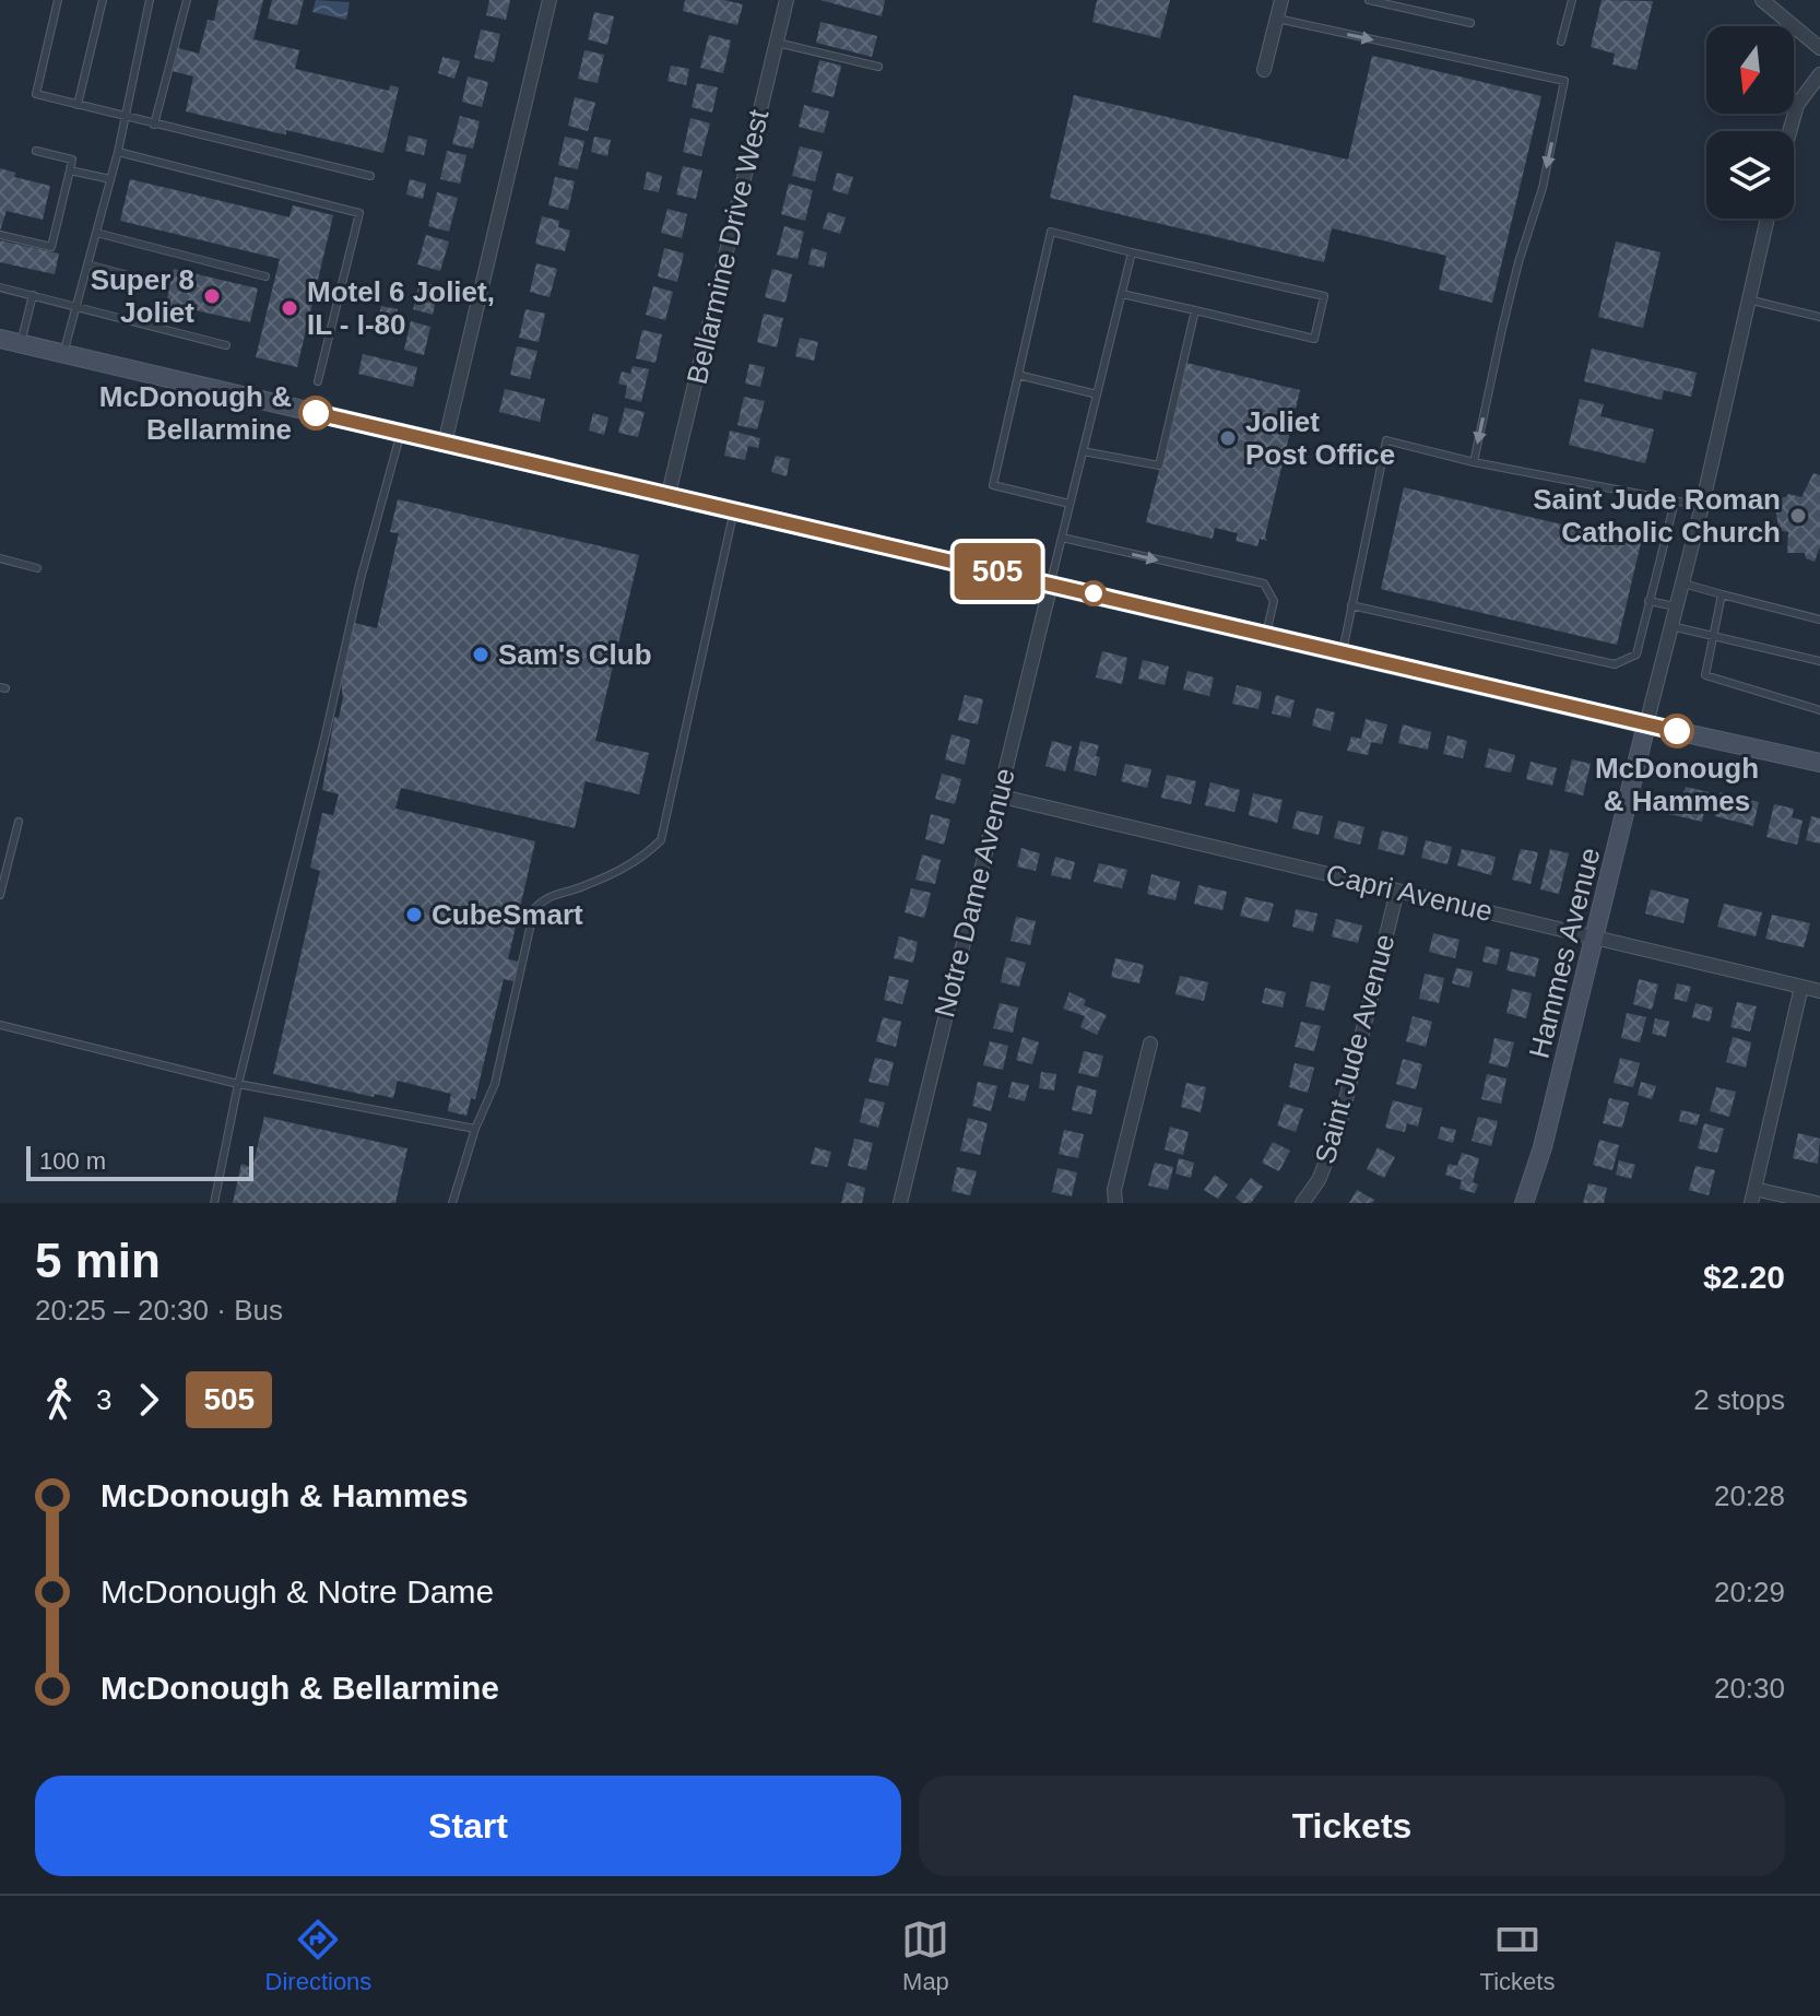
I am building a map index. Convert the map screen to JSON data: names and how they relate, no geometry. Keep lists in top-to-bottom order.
{
  "streets": {
    "street": [
      "Bellarmine Drive West",
      "Notre Dame Avenue",
      "Capri Avenue",
      "Hammes Avenue",
      "Saint Jude Avenue"
    ]
  },
  "crossings": [
    ["Notre Dame Avenue", "Capri Avenue"],
    ["Capri Avenue", "Hammes Avenue"],
    ["Capri Avenue", "Saint Jude Avenue"]
  ],
  "places": [
    "Super 8 Joliet",
    "Motel 6 Joliet, IL - I-80",
    "McDonough & Bellarmine",
    "Joliet Post Office",
    "Saint Jude Roman Catholic Church",
    "Sam's Club",
    "McDonough & Hammes",
    "CubeSmart"
  ],
  "lines": ["bus line 505"],
  "scale_bar": "100 m",
  "north": "bottom",
  "page": {
    "on_map": "505",
    "scale": "100 m",
    "heading": ["5 min", "20:25 – 20:30 · Bus", "$2.20"],
    "legs": ["3", "505", "2 stops"],
    "list": [
      {
        "name": "McDonough & Hammes",
        "value": "20:28"
      },
      {
        "name": "McDonough & Notre Dame",
        "value": "20:29"
      },
      {
        "name": "McDonough & Bellarmine",
        "value": "20:30"
      }
    ],
    "buttons": ["Start", "Tickets"],
    "tabs": ["Directions", "Map", "Tickets"]
  }
}
